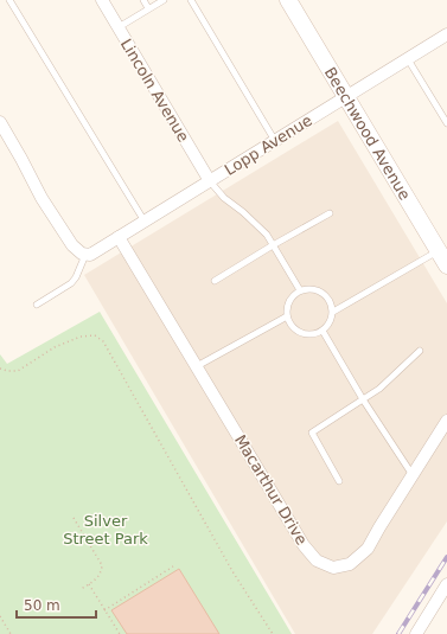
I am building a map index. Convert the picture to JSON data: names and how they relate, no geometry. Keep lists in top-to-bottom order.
{
  "streets": {
    "main road": ["Beechwood Avenue"],
    "street": ["Lincoln Avenue", "Lopp Avenue", "Macarthur Drive"]
  },
  "crossings": [
    ["Lincoln Avenue", "Lopp Avenue"],
    ["Beechwood Avenue", "Lopp Avenue"],
    ["Lopp Avenue", "Macarthur Drive"]
  ],
  "parks": ["Silver Street Park"],
  "scale_bar": "50 m"
}
